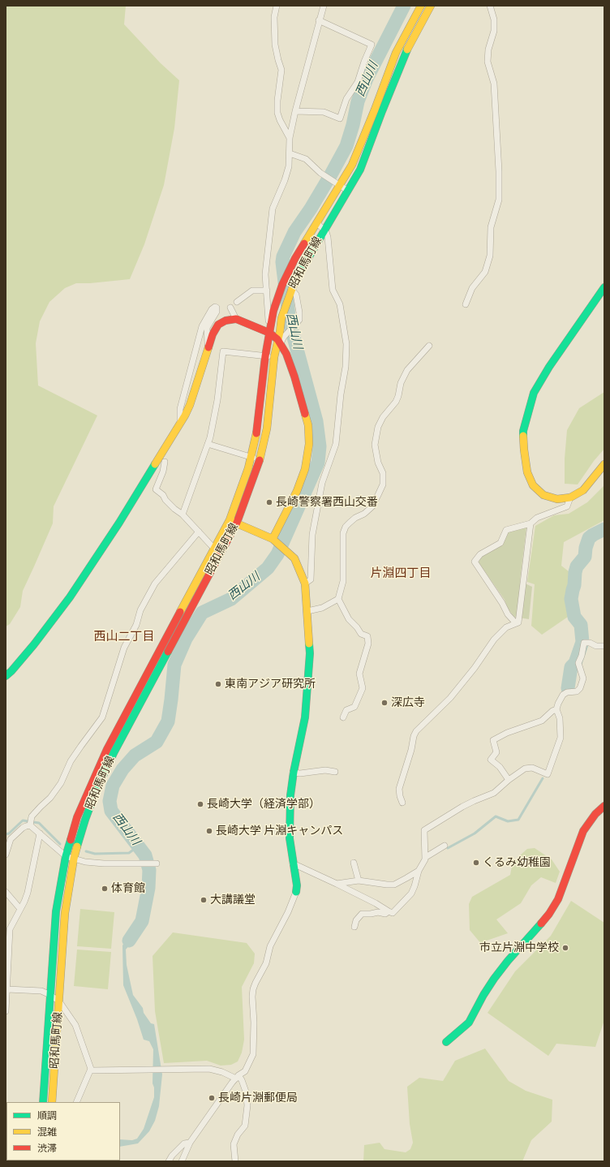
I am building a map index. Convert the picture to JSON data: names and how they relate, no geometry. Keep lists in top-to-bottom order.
{
  "streets": {
    "main road": ["昭和馬町線"]
  },
  "districts": ["片淵四丁目", "西山二丁目"],
  "water": ["西山川"],
  "places": [
    "長崎警察署西山交番",
    "東南アジア研究所",
    "深広寺",
    "長崎大学（経済学部）",
    "長崎大学 片淵キャンパス",
    "くるみ幼稚園",
    "体育館",
    "大講議堂",
    "市立片淵中学校",
    "長崎片淵郵便局"
  ],
  "legend": ["順調", "混雑", "渋滞"]
}
